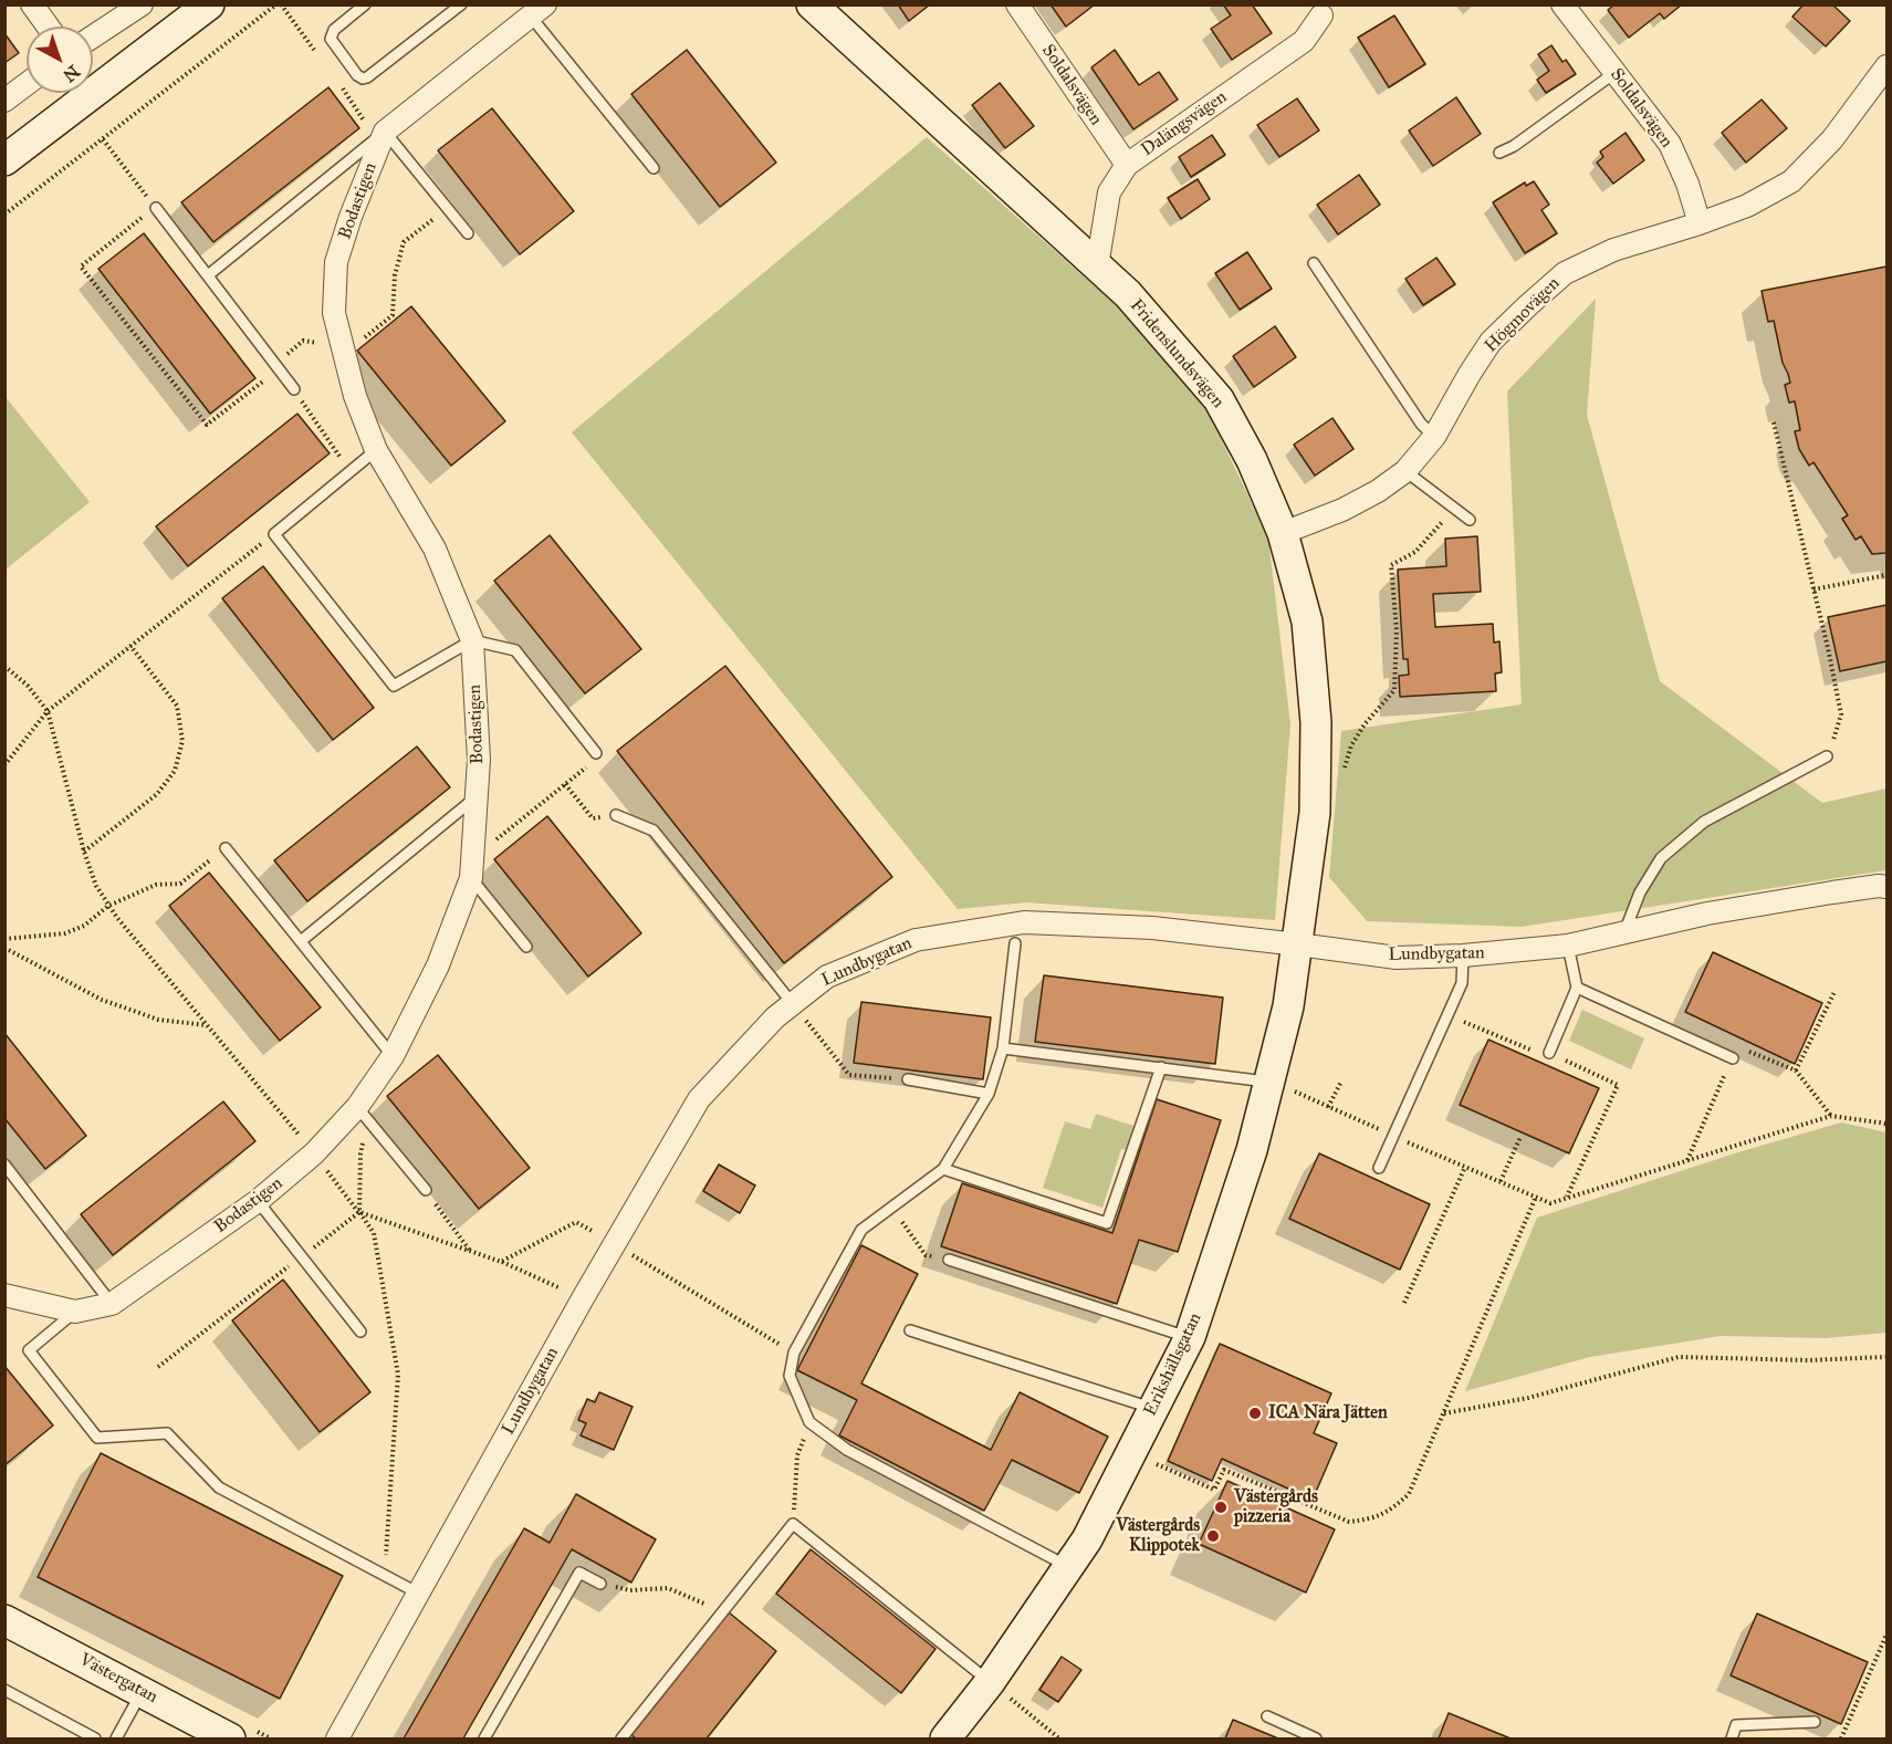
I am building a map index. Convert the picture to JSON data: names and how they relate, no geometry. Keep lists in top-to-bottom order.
{
  "streets": {
    "street": [
      "Soldalsvägen",
      "Dalängsvägen",
      "Bodastigen",
      "Högmovägen",
      "Fridenslundsvägen",
      "Lundbygatan",
      "Erikshällsgatan",
      "Västergatan"
    ]
  },
  "crossings": [
    ["Soldalsvägen", "Dalängsvägen"],
    ["Soldalsvägen", "Högmovägen"],
    ["Dalängsvägen", "Fridenslundsvägen"],
    ["Högmovägen", "Fridenslundsvägen"],
    ["Fridenslundsvägen", "Lundbygatan"],
    ["Fridenslundsvägen", "Erikshällsgatan"],
    ["Lundbygatan", "Erikshällsgatan"]
  ],
  "places": ["ICA Nära Jätten", "Västergårds pizzeria", "Västergårds Klippotek"],
  "north": "bottom right"
}
